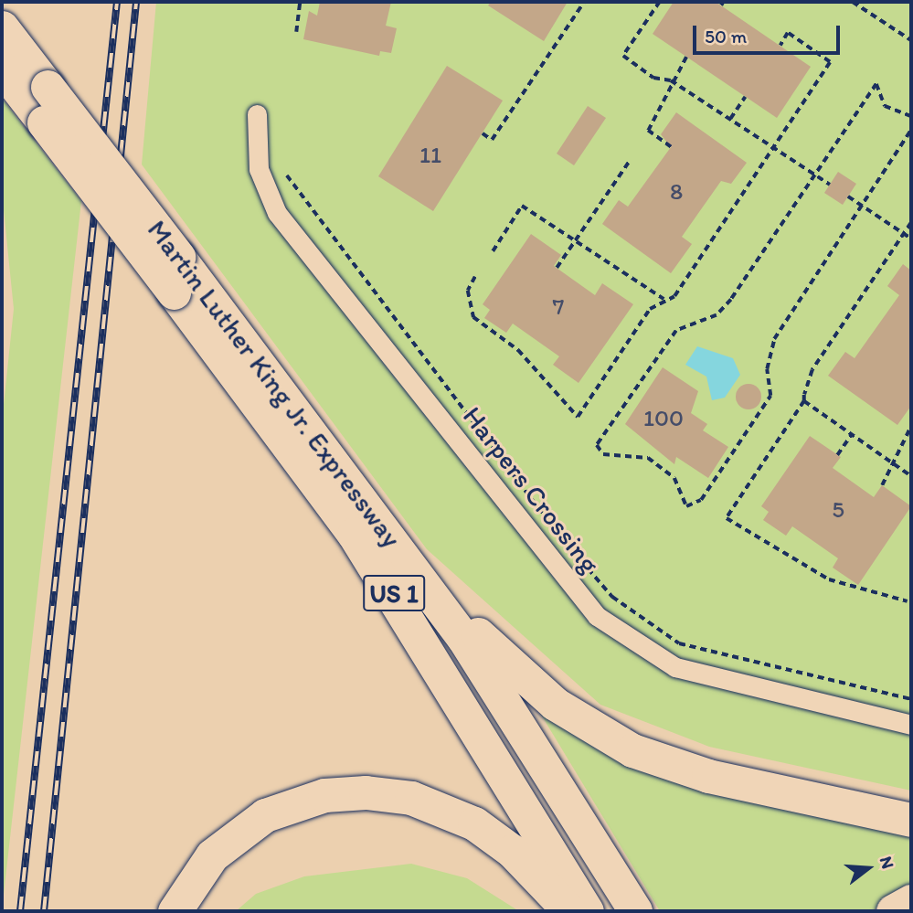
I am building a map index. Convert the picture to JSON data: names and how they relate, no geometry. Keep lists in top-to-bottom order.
{
  "streets": {
    "highway": ["Martin Luther King Jr. Expressway", "US 1"],
    "street": ["Harpers Crossing"]
  },
  "house_numbers": [
    "11",
    "8",
    "7",
    "100",
    "5"
  ],
  "scale_bar": "50 m",
  "north": "right"
}
